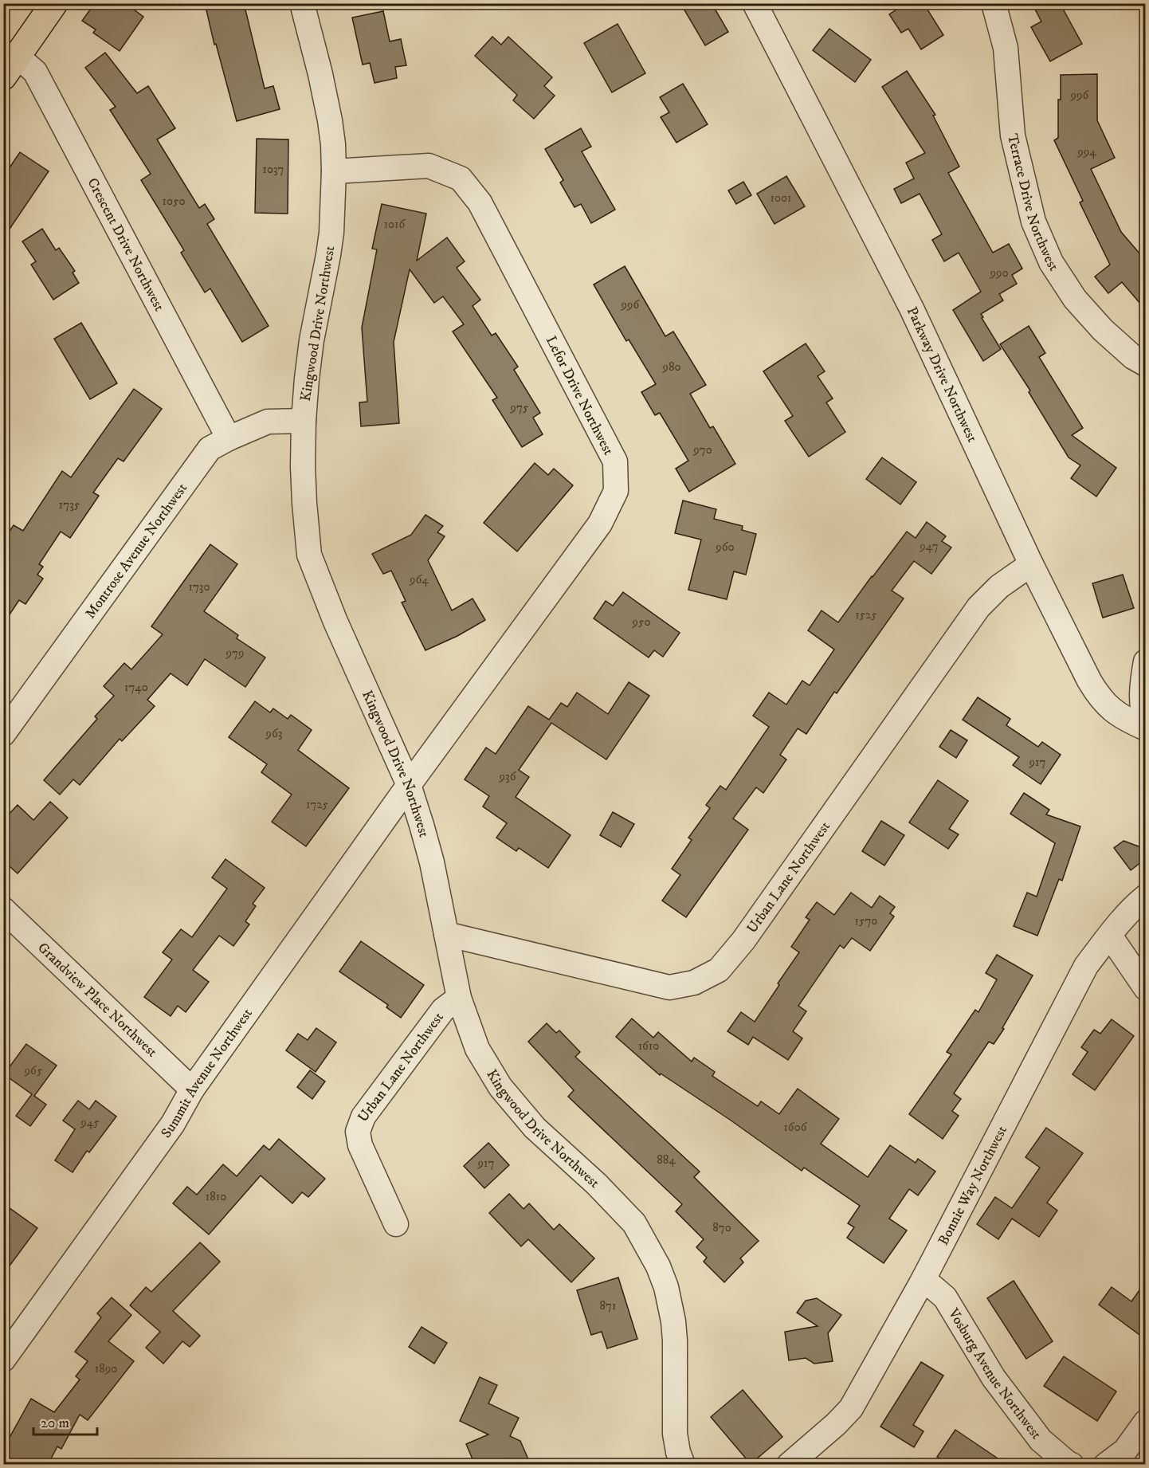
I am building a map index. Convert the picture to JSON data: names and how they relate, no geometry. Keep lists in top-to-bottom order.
{
  "streets": {
    "street": [
      "Terrace Drive Northwest",
      "Crescent Drive Northwest",
      "Kingwood Drive Northwest",
      "Parkway Drive Northwest",
      "Lefor Drive Northwest",
      "Montrose Avenue Northwest",
      "Urban Lane Northwest",
      "Grandview Place Northwest",
      "Summit Avenue Northwest",
      "Bonnie Way Northwest",
      "Vosburg Avenue Northwest"
    ]
  },
  "crossings": [
    ["Crescent Drive Northwest", "Montrose Avenue Northwest"],
    ["Kingwood Drive Northwest", "Lefor Drive Northwest"],
    ["Kingwood Drive Northwest", "Montrose Avenue Northwest"],
    ["Kingwood Drive Northwest", "Urban Lane Northwest"],
    ["Kingwood Drive Northwest", "Summit Avenue Northwest"],
    ["Parkway Drive Northwest", "Urban Lane Northwest"],
    ["Lefor Drive Northwest", "Summit Avenue Northwest"],
    ["Grandview Place Northwest", "Summit Avenue Northwest"],
    ["Bonnie Way Northwest", "Vosburg Avenue Northwest"]
  ],
  "house_numbers": [
    "996",
    "994",
    "1037",
    "1001",
    "1050",
    "1016",
    "990",
    "996",
    "980",
    "975",
    "970",
    "1735",
    "947",
    "960",
    "964",
    "1730",
    "1525",
    "950",
    "979",
    "1740",
    "963",
    "917",
    "936",
    "1725",
    "1570",
    "1610",
    "965",
    "945",
    "1606",
    "884",
    "917",
    "1810",
    "870",
    "871",
    "1890"
  ],
  "scale_bar": "20 m"
}
